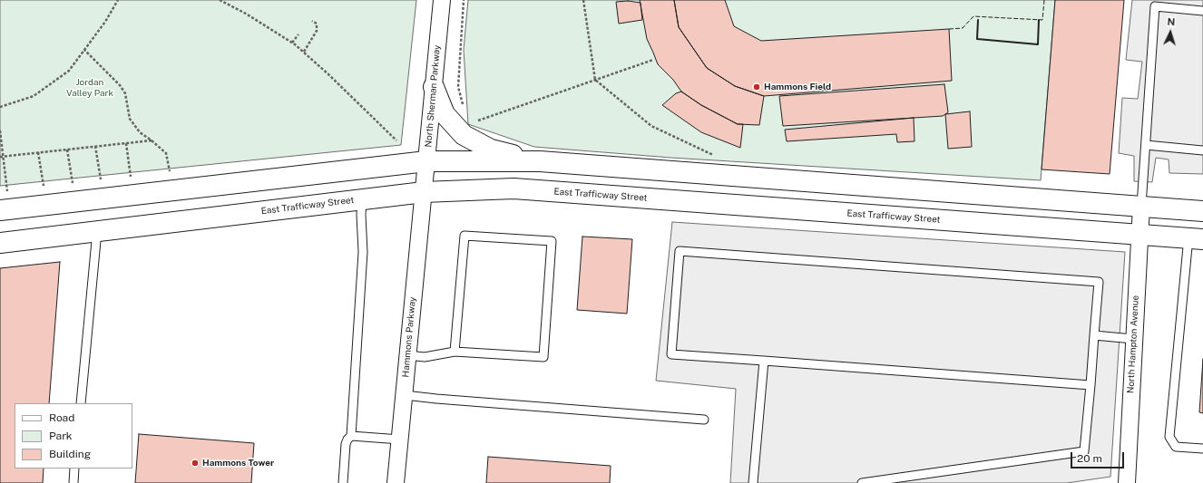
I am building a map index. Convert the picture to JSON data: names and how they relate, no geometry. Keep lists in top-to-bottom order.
{
  "streets": {
    "main road": ["East Trafficway Street"],
    "street": ["North Sherman Parkway", "Hammons Parkway", "North Hampton Avenue"]
  },
  "crossings": [
    ["North Sherman Parkway", "East Trafficway Street"],
    ["North Sherman Parkway", "Hammons Parkway"],
    ["East Trafficway Street", "Hammons Parkway"],
    ["East Trafficway Street", "North Hampton Avenue"]
  ],
  "parks": ["Jordan Valley Park"],
  "places": ["Hammons Field", "Hammons Tower"],
  "legend": ["Road", "Park", "Building"],
  "scale_bar": "20 m",
  "north": "top"
}
